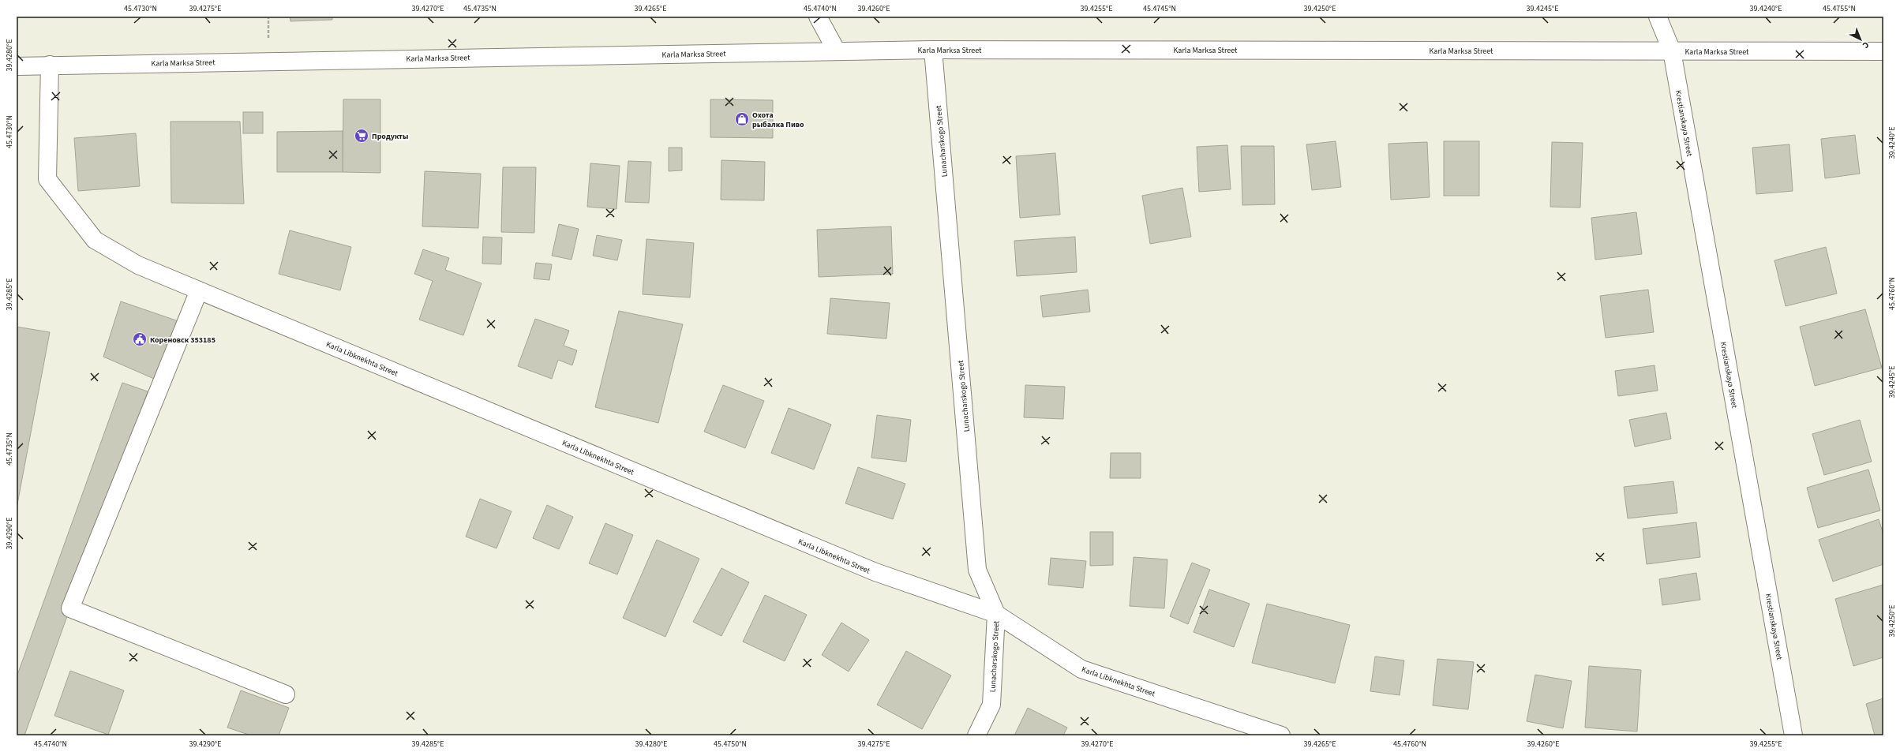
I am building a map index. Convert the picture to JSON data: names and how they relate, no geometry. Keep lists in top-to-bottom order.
{
  "streets": {
    "street": [
      "Karla Marksa Street",
      "Krestianskaya Street",
      "Lunacharskogo Street",
      "Karla Libknekhta Street"
    ]
  },
  "crossings": [
    ["Karla Marksa Street", "Krestianskaya Street"],
    ["Karla Marksa Street", "Lunacharskogo Street"],
    ["Karla Marksa Street", "Karla Libknekhta Street"],
    ["Lunacharskogo Street", "Karla Libknekhta Street"]
  ],
  "places": {
    "shop": ["Охота рыбалка Пиво"],
    "supermarket": ["Продукты"],
    "public building": ["Кореновск 353185"]
  },
  "north": "bottom right",
  "coordinates": [
    "45.4730°N",
    "39.4275°E",
    "39.4270°E",
    "45.4735°N",
    "39.4265°E",
    "45.4740°N",
    "39.4260°E",
    "39.4255°E",
    "45.4745°N",
    "39.4250°E",
    "39.4245°E",
    "39.4240°E",
    "45.4755°N",
    "39.4280°E",
    "45.4760°N",
    "39.4285°E",
    "39.4290°E",
    "45.4750°N"
  ]
}
